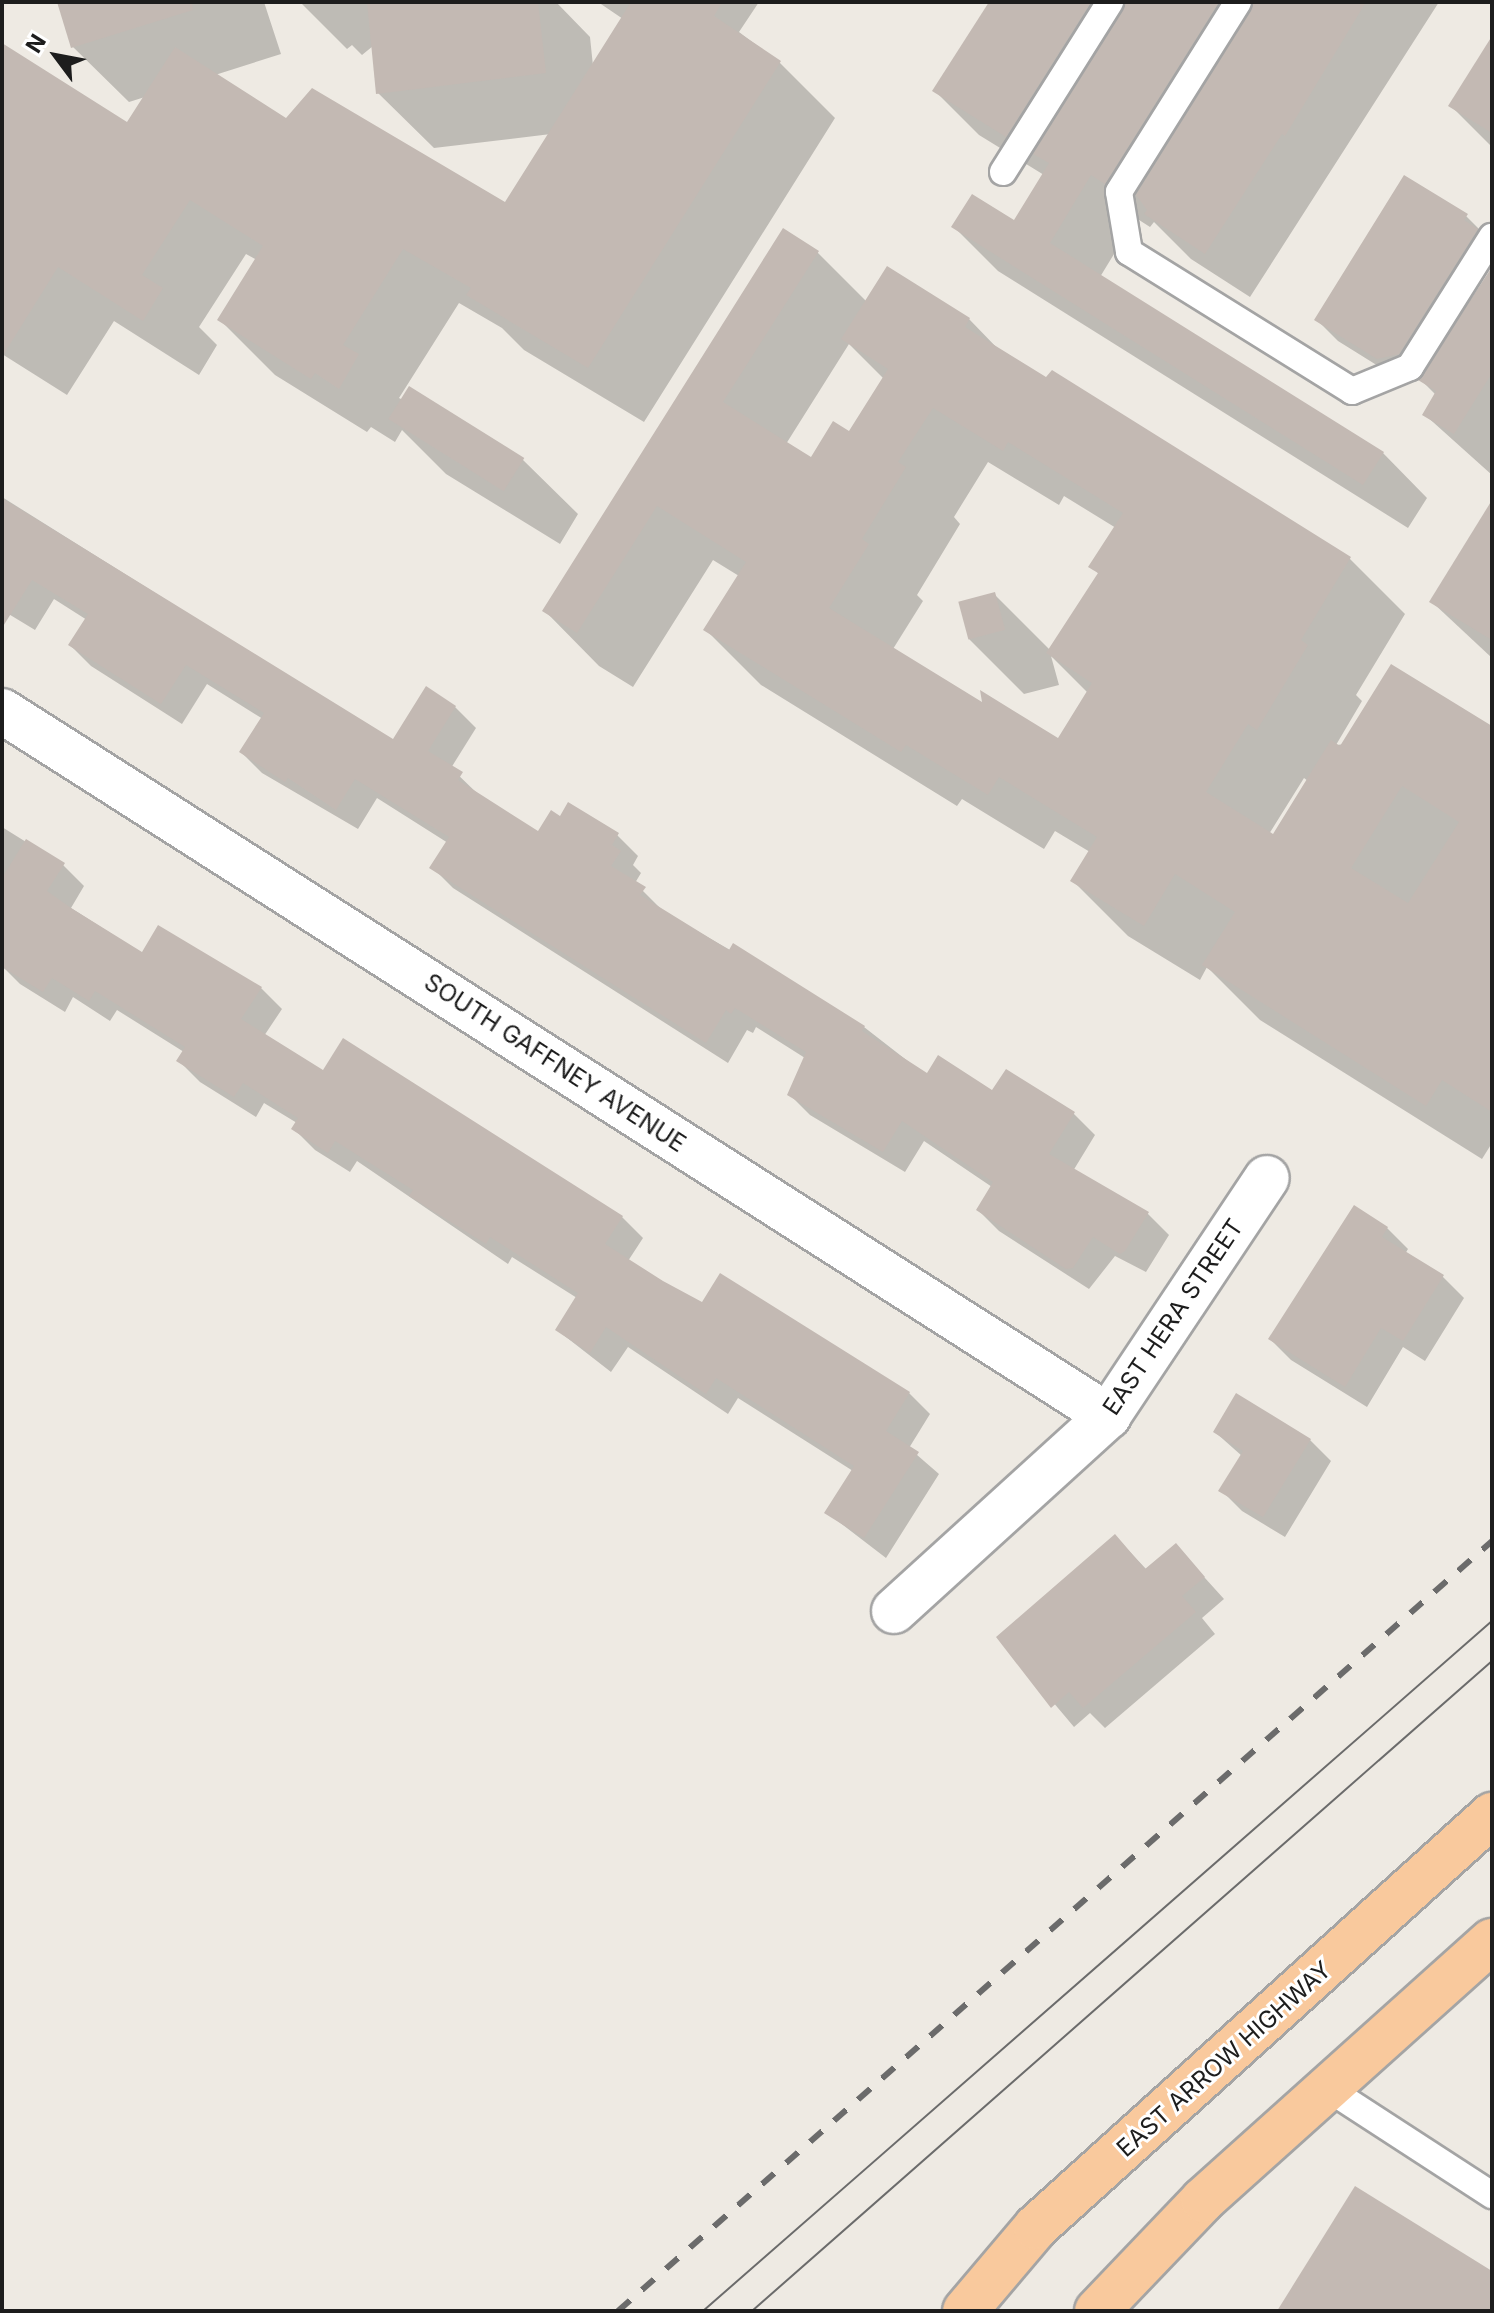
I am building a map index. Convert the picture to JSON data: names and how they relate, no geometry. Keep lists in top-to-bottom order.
{
  "streets": {
    "main road": ["EAST ARROW HIGHWAY"],
    "street": ["SOUTH GAFFNEY AVENUE", "EAST HERA STREET"]
  },
  "crossings": [
    ["SOUTH GAFFNEY AVENUE", "EAST HERA STREET"]
  ],
  "north": "top left"
}
